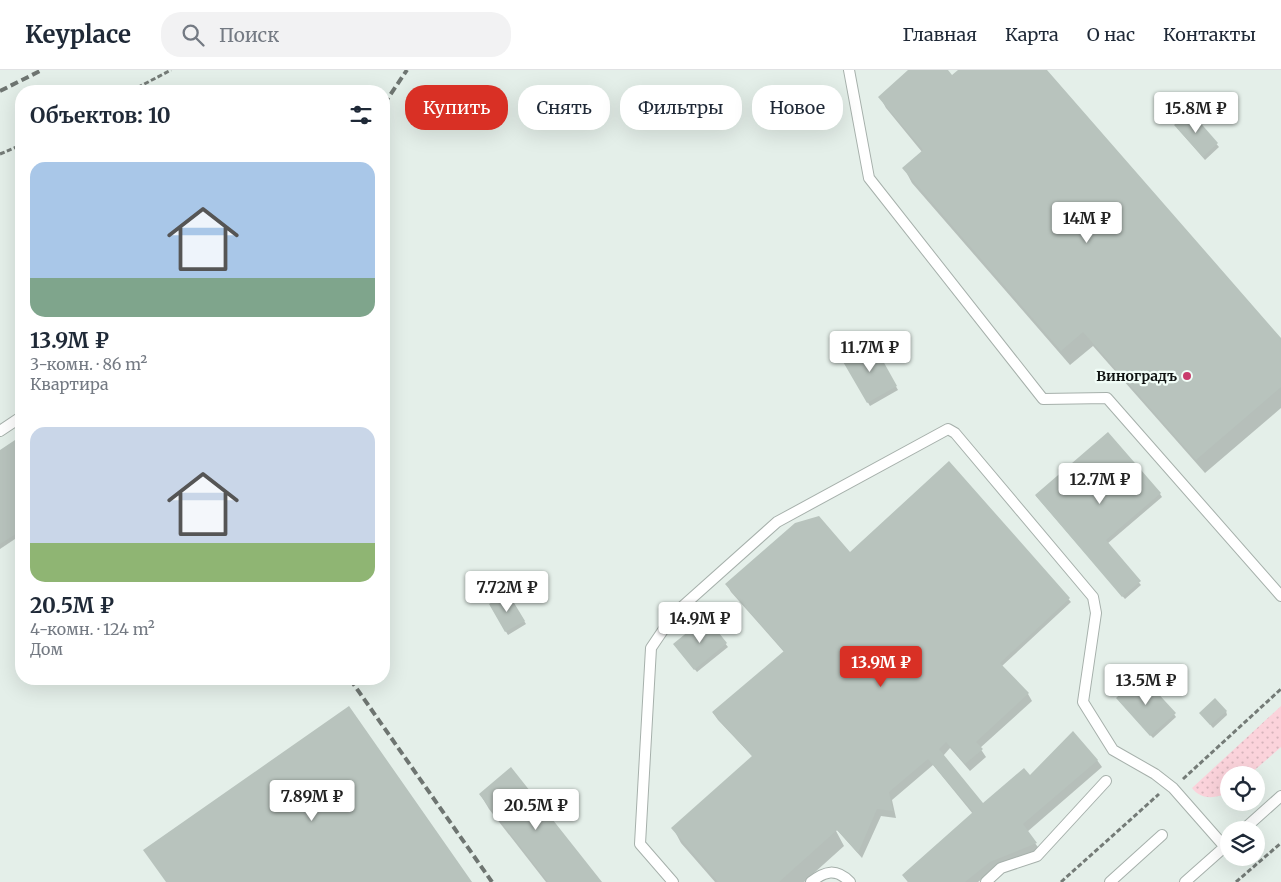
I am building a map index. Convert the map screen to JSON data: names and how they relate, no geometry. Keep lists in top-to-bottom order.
{
  "places": ["Виноградъ"],
  "page": {
    "header": "Keyplace",
    "search": "Поиск",
    "nav": [
      "Главная",
      "Карта",
      "О нас",
      "Контакты"
    ],
    "chip": [
      "Купить",
      "Снять",
      "Фильтры",
      "Новое"
    ],
    "heading": "Объектов: 10",
    "price": [
      "15.8M ₽",
      "14M ₽",
      "11.7M ₽",
      "12.7M ₽",
      "7.72M ₽",
      "14.9M ₽",
      "13.9M ₽",
      "13.5M ₽",
      "7.89M ₽",
      "20.5M ₽"
    ],
    "list": [
      {
        "name": "13.9M ₽",
        "note": "3-комн. · 86 m² · Квартира"
      },
      {
        "name": "20.5M ₽",
        "note": "4-комн. · 124 m² · Дом"
      }
    ]
  }
}
